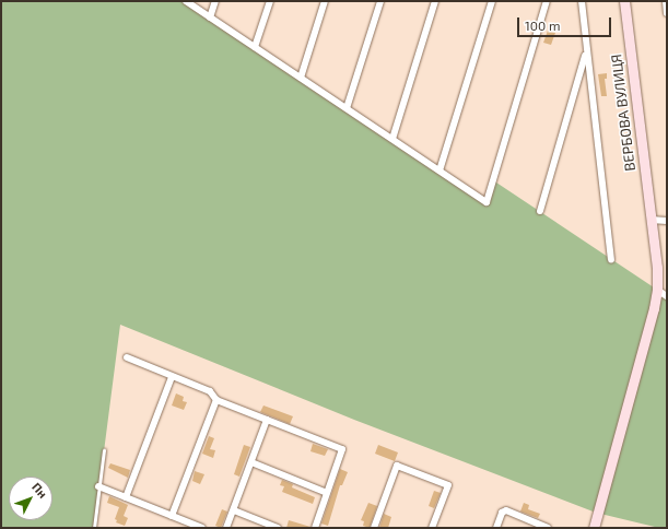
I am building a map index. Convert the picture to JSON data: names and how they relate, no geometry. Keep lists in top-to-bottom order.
{
  "streets": {
    "street": ["ВЕРБОВА ВУЛИЦЯ"]
  },
  "scale_bar": "100 m",
  "north": "top right"
}
